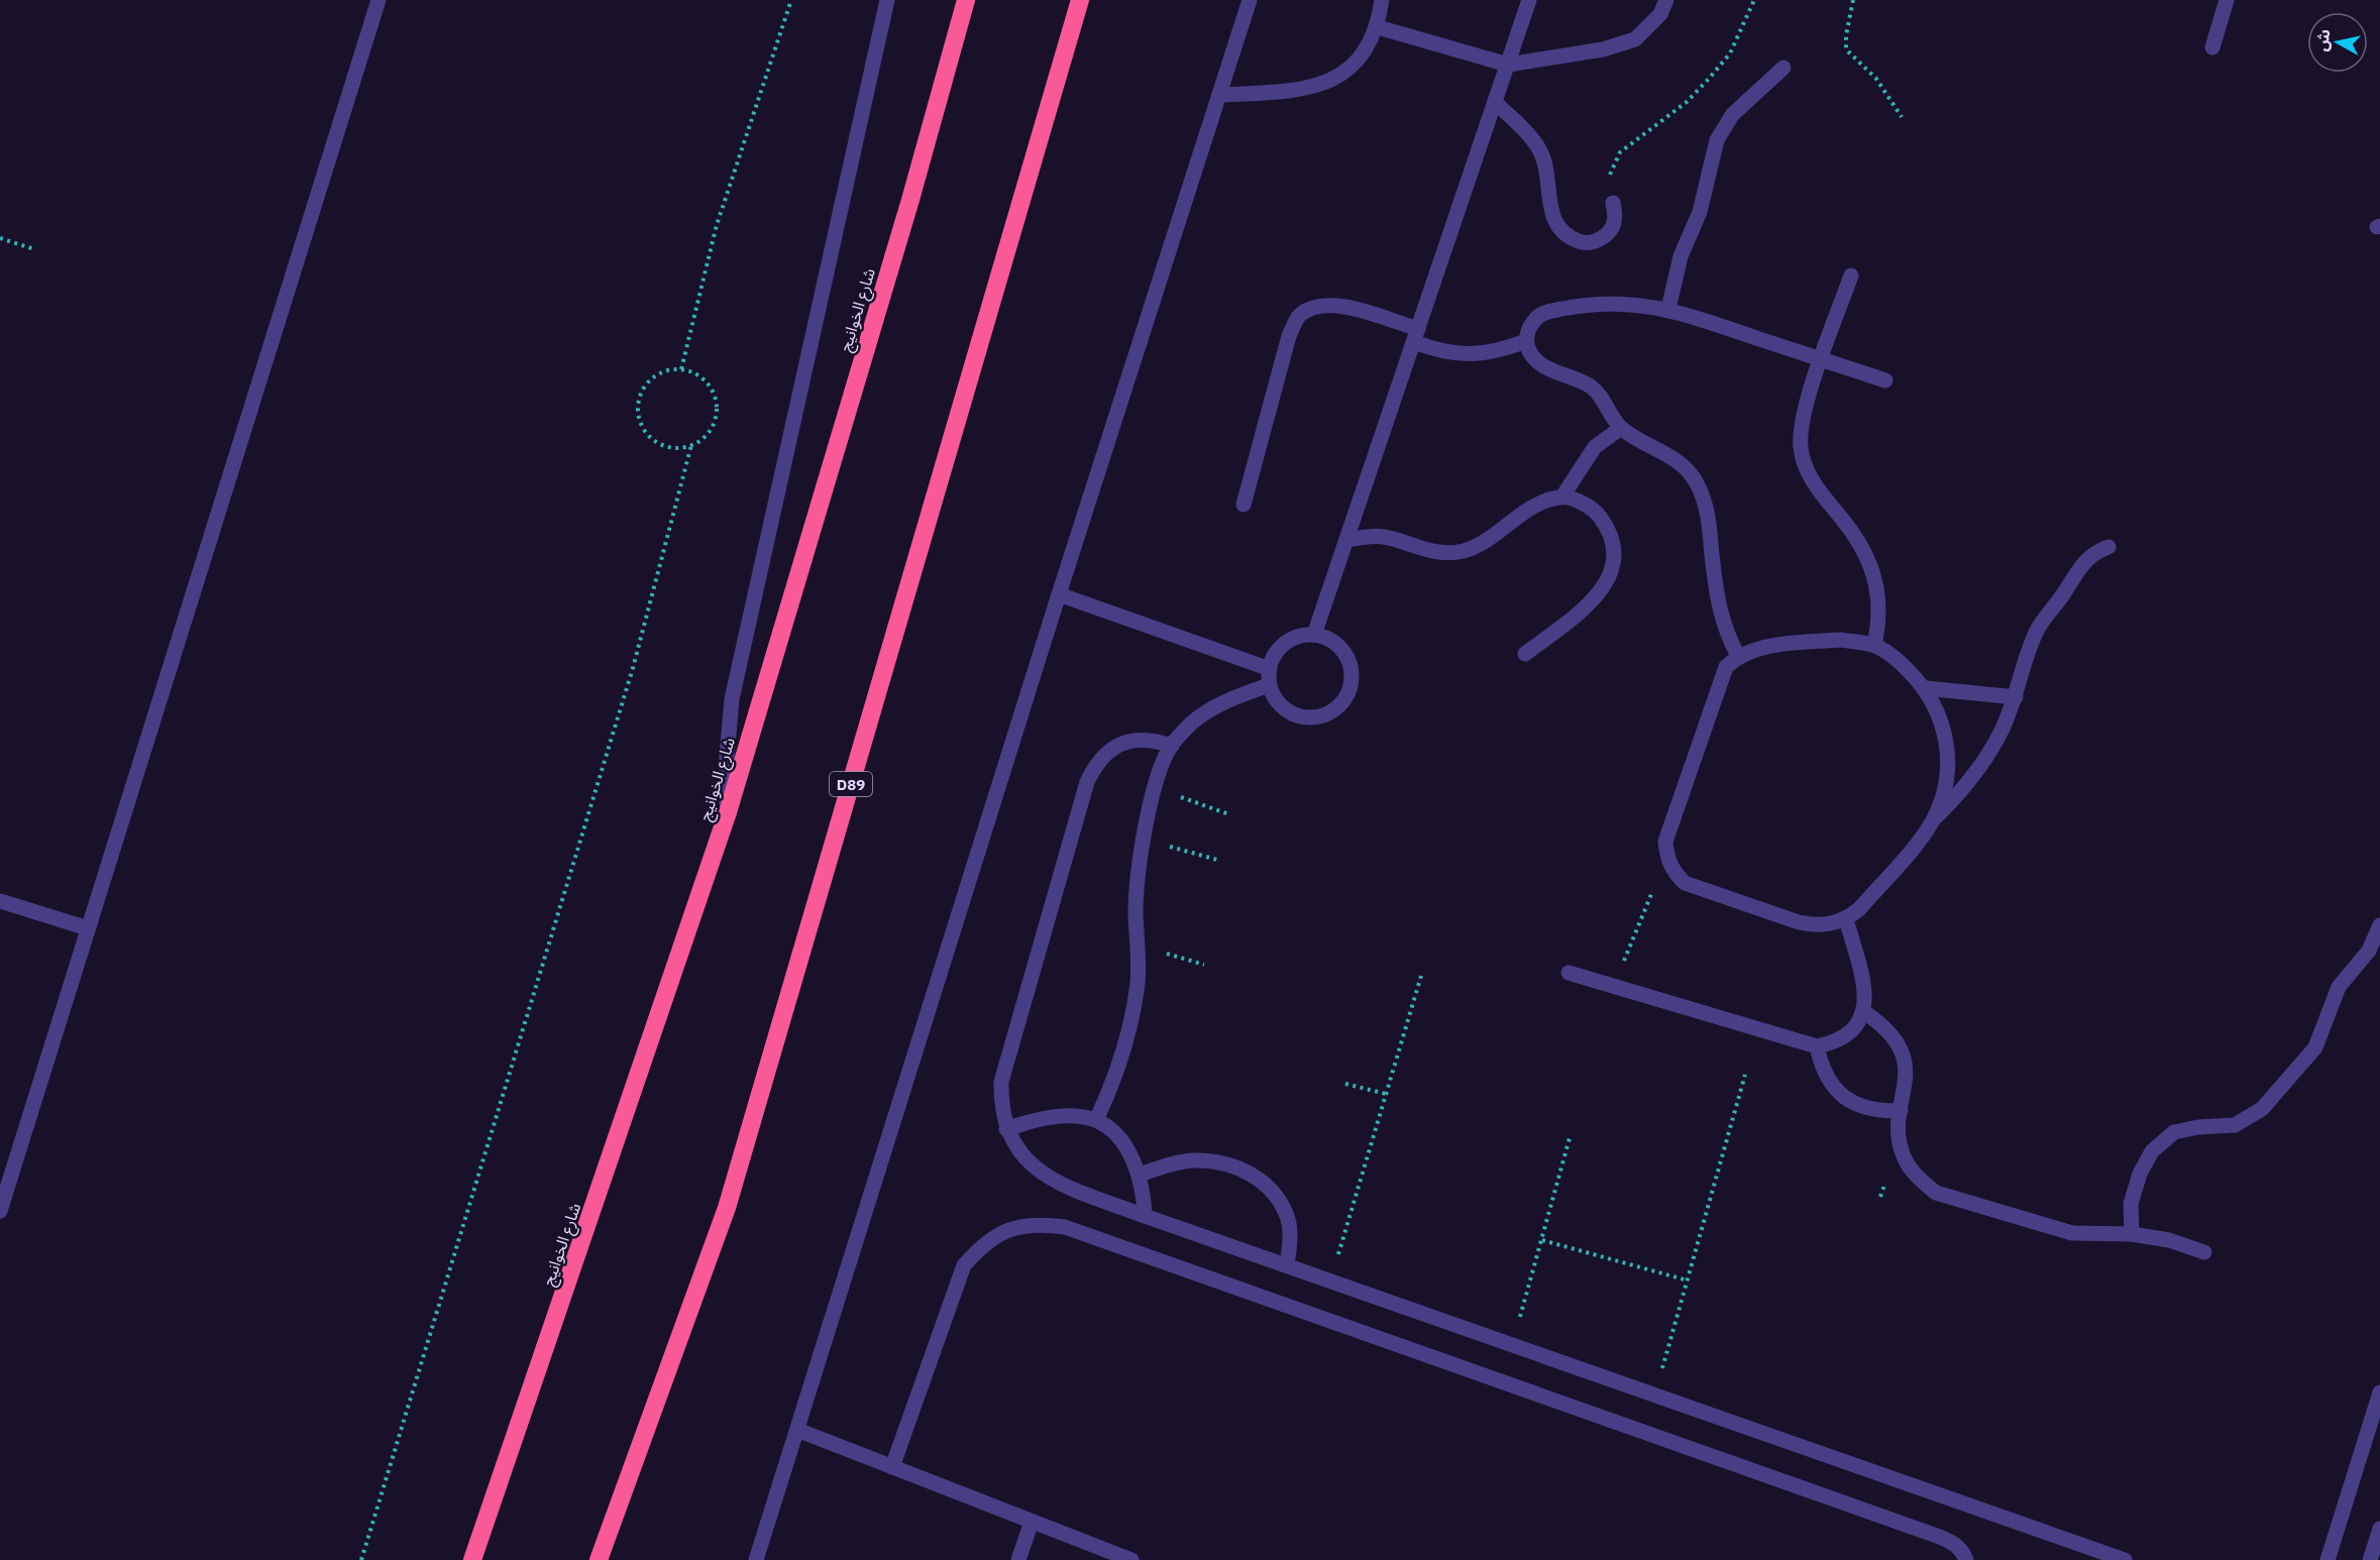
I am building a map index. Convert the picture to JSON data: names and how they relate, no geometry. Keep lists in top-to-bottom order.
{
  "streets": {
    "highway": ["شارع الخوانيج", "D89"]
  },
  "north": "left"
}
